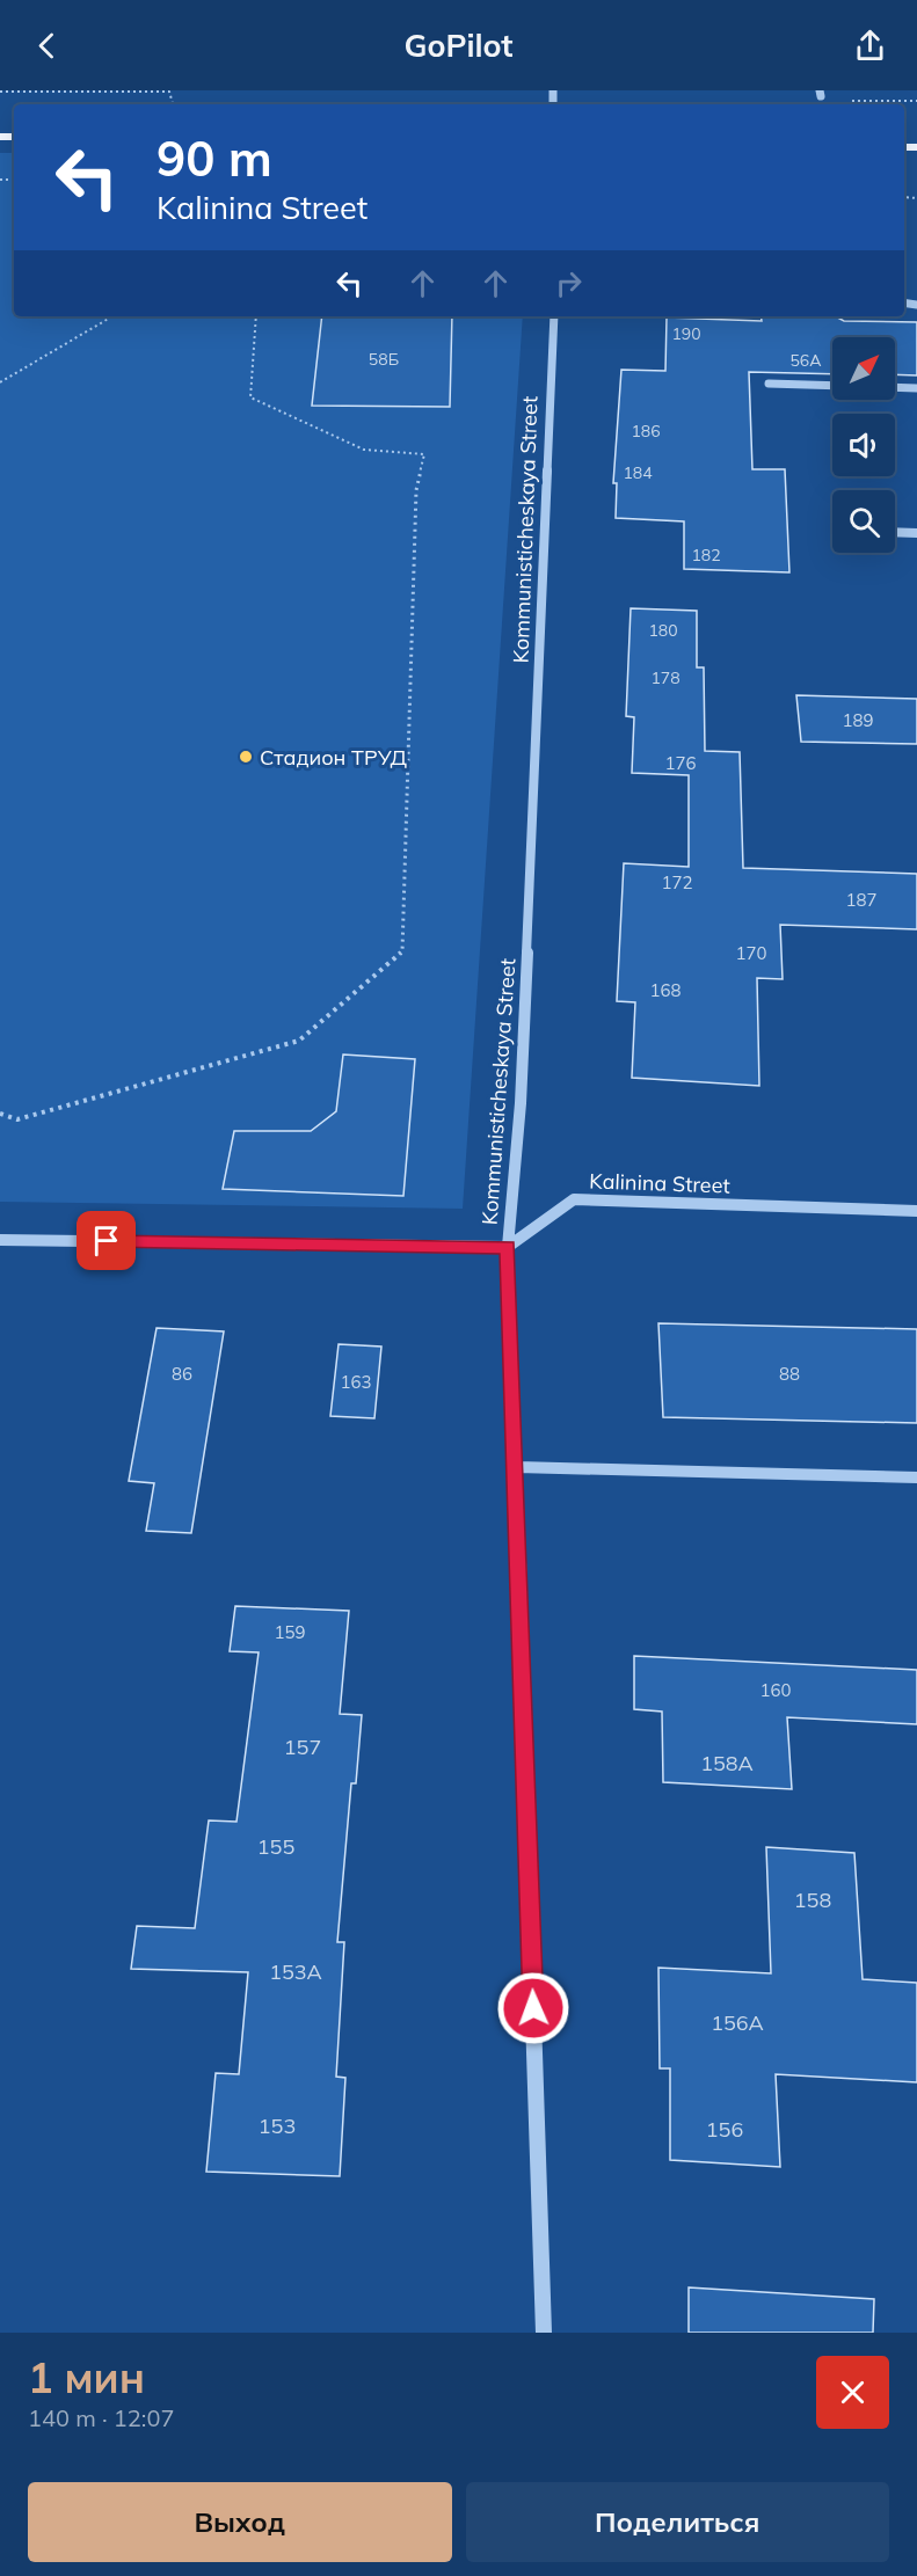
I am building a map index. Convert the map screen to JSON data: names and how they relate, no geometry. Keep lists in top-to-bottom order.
{
  "streets": {
    "street": ["Kommunisticheskaya Street", "Kalinina Street"]
  },
  "crossings": [
    ["Kommunisticheskaya Street", "Kalinina Street"]
  ],
  "places": ["Стадион ТРУД"],
  "house_numbers": [
    "190",
    "58Б",
    "56А",
    "186",
    "184",
    "182",
    "180",
    "178",
    "189",
    "176",
    "172",
    "187",
    "170",
    "168",
    "86",
    "88",
    "163",
    "159",
    "160",
    "157",
    "158А",
    "155",
    "158",
    "153А",
    "156А",
    "153",
    "156"
  ],
  "north": "top right",
  "page": {
    "header": "GoPilot",
    "turn": ["90 m", "Kalinina Street"],
    "heading": ["1 мин", "140 m · 12:07"],
    "buttons": ["Выход", "Поделиться"]
  }
}
